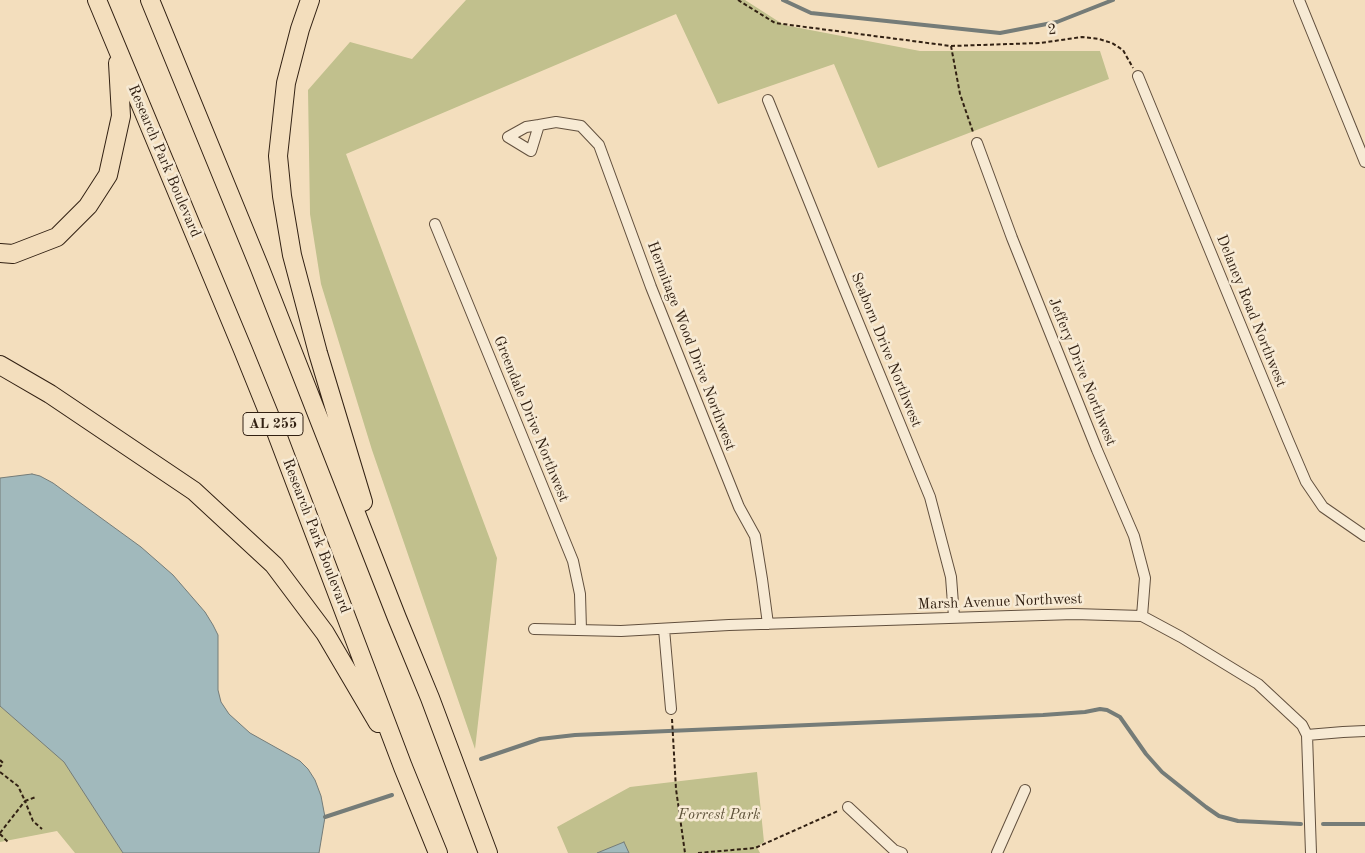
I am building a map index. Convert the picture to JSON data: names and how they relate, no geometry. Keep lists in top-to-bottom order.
{
  "streets": {
    "highway": ["Research Park Boulevard", "AL 255"],
    "street": [
      "Delaney Road Northwest",
      "Hermitage Wood Drive Northwest",
      "Seaborn Drive Northwest",
      "Jeffery Drive Northwest",
      "Greendale Drive Northwest",
      "Marsh Avenue Northwest"
    ],
    "path": ["2"]
  },
  "crossings": [
    ["2", "Delaney Road Northwest"],
    ["Hermitage Wood Drive Northwest", "Marsh Avenue Northwest"],
    ["Seaborn Drive Northwest", "Marsh Avenue Northwest"],
    ["Jeffery Drive Northwest", "Marsh Avenue Northwest"],
    ["Greendale Drive Northwest", "Marsh Avenue Northwest"]
  ],
  "parks": ["Forrest Park"]
}
